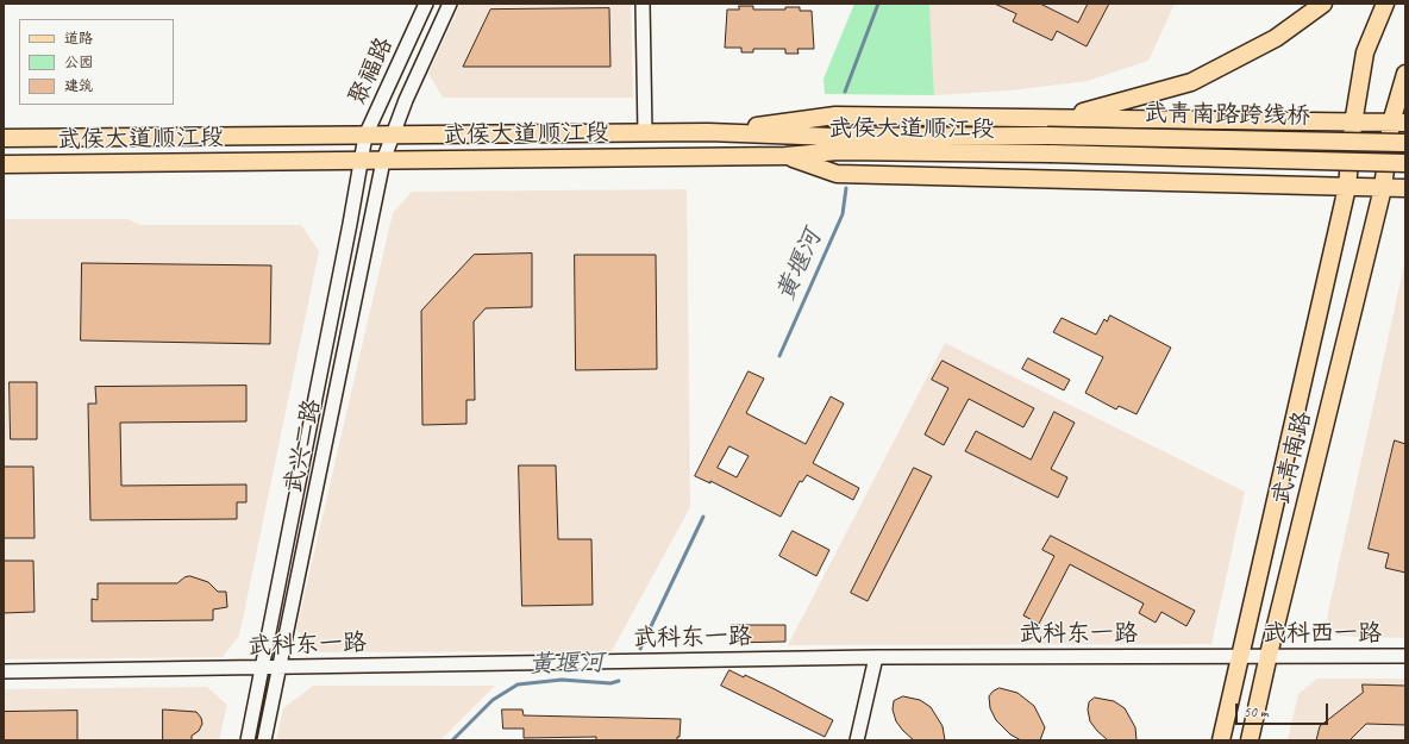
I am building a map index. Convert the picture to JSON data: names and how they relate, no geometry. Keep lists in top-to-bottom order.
{
  "streets": {
    "main road": ["武青南路跨线桥", "武侯大道顺江段", "武青南路"],
    "street": [
      "聚福路",
      "武兴二路",
      "武科东一路",
      "武科西一路"
    ]
  },
  "crossings": [
    ["聚福路", "武侯大道顺江段"],
    ["聚福路", "武科东一路"],
    ["武青南路跨线桥", "武侯大道顺江段"],
    ["武侯大道顺江段", "武兴二路"],
    ["武兴二路", "武科东一路"],
    ["武青南路", "武科东一路"],
    ["武青南路", "武科西一路"],
    ["武科东一路", "武科西一路"]
  ],
  "water": ["黄堰河"],
  "legend": ["道路", "公园", "建筑"],
  "scale_bar": "50 m"
}
